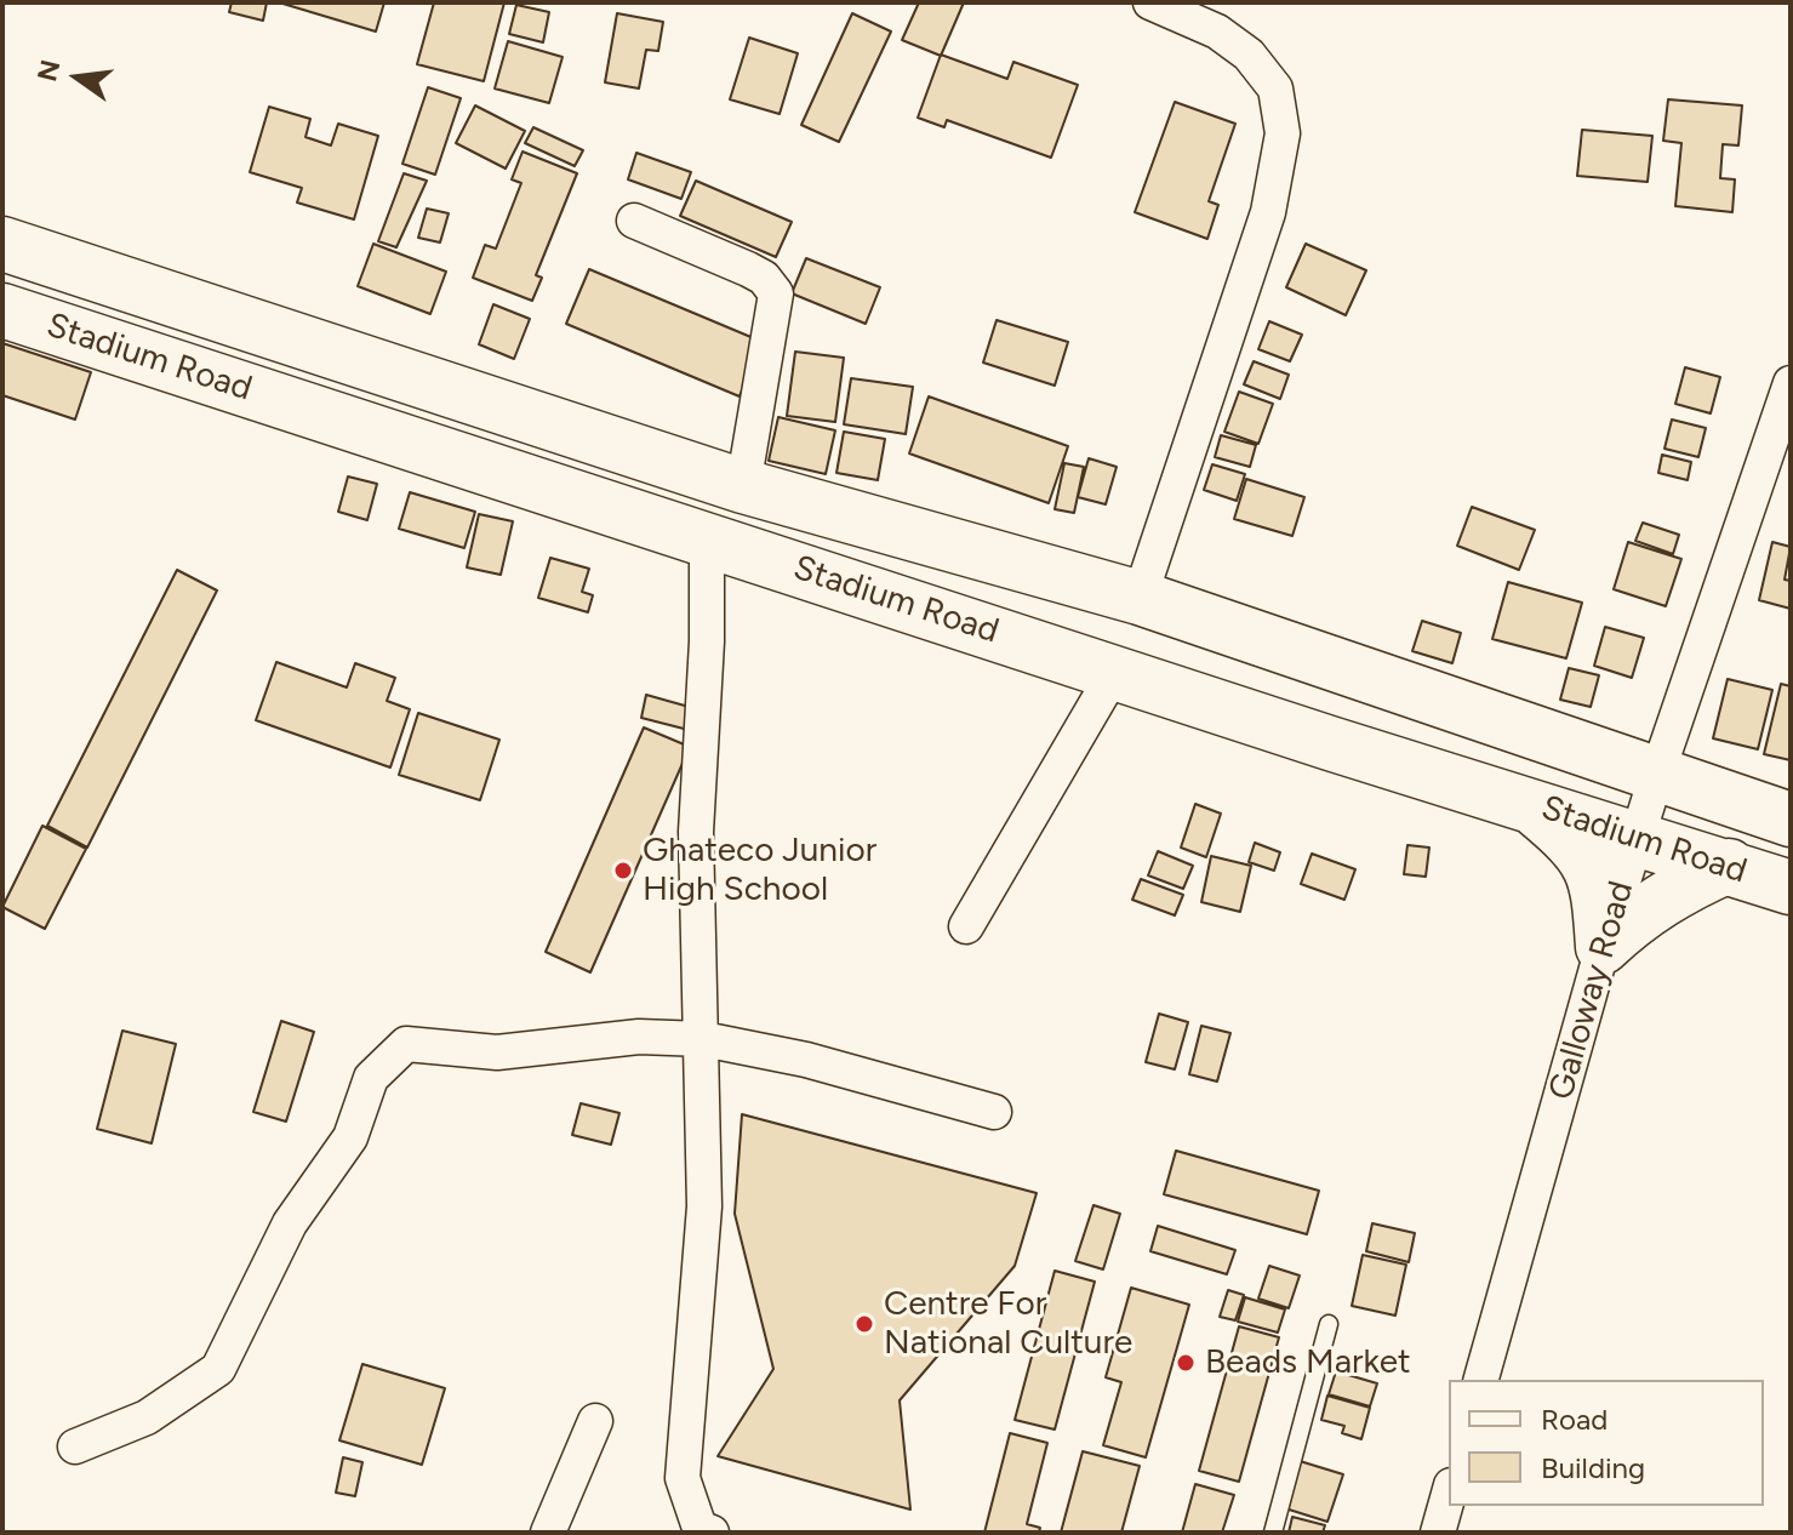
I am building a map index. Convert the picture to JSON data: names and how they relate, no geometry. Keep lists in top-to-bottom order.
{
  "streets": {
    "main road": ["Stadium Road"],
    "street": ["Galloway Road"]
  },
  "crossings": [
    ["Stadium Road", "Galloway Road"]
  ],
  "places": ["Ghateco Junior High School", "Centre For National Culture", "Beads Market"],
  "legend": ["Road", "Building"],
  "north": "left"
}
